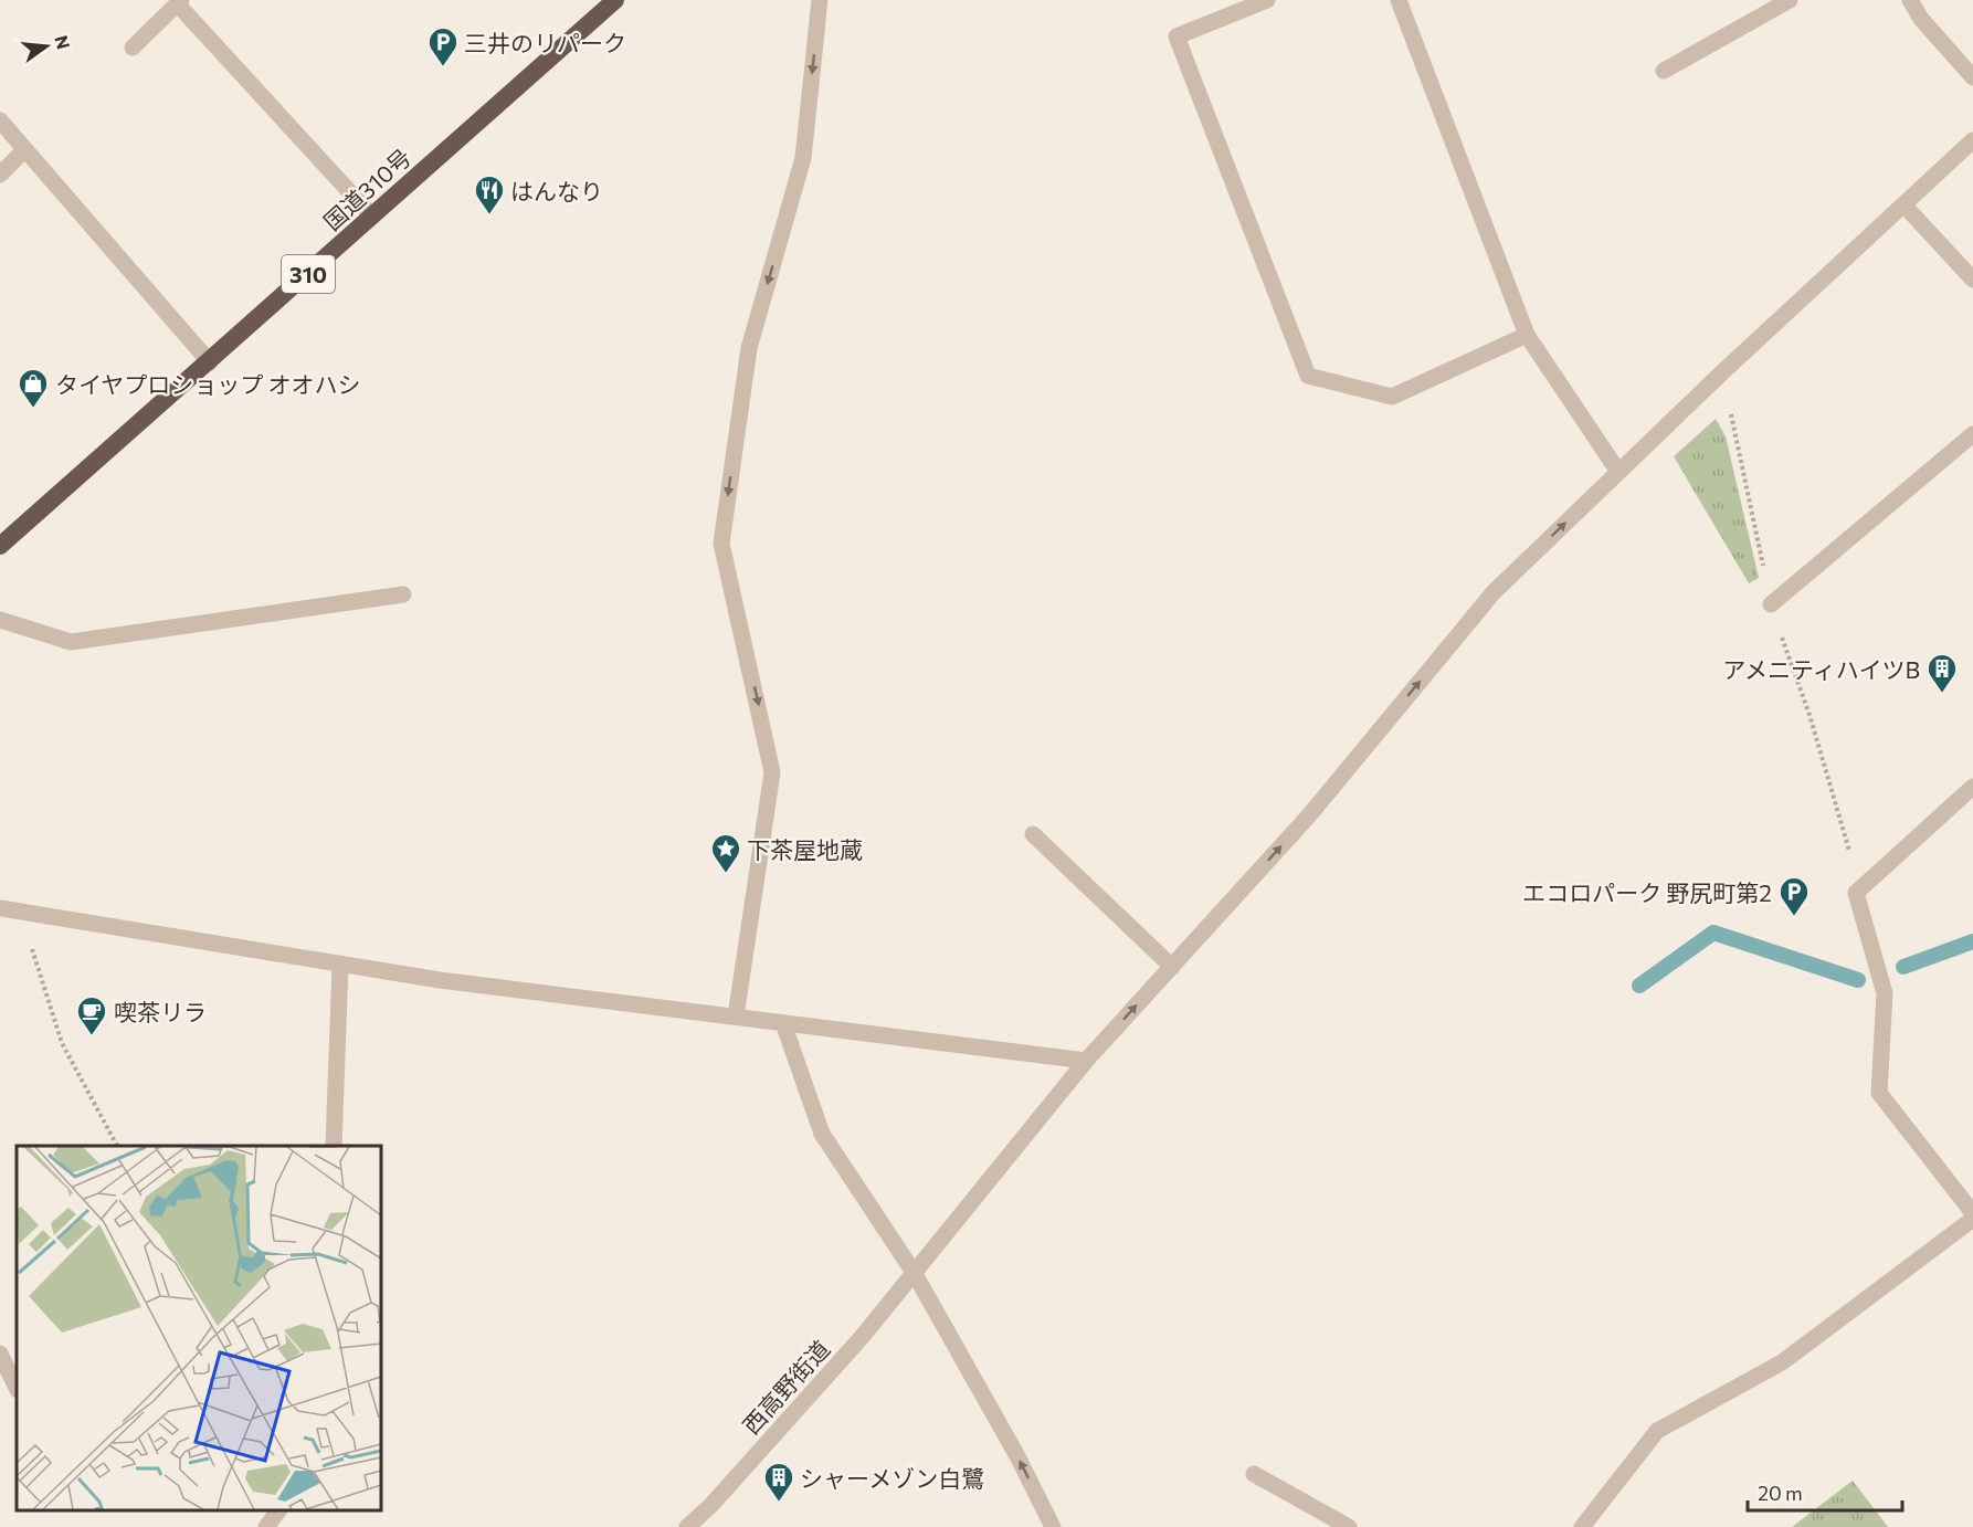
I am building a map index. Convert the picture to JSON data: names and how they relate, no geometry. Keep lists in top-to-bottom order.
{
  "streets": {
    "highway": ["国道310号", "310"],
    "street": ["西高野街道"]
  },
  "one_way": ["西高野街道"],
  "places": {
    "parking": ["三井のリパーク", "エコロパーク 野尻町第2"],
    "restaurant": ["はんなり"],
    "shop": ["タイヤプロショップ オオハシ"],
    "building": ["アメニティハイツB", "シャーメゾン白鷺"],
    "place": ["下茶屋地蔵"],
    "cafe": ["喫茶リラ"]
  },
  "scale_bar": "20 m",
  "north": "right"
}
